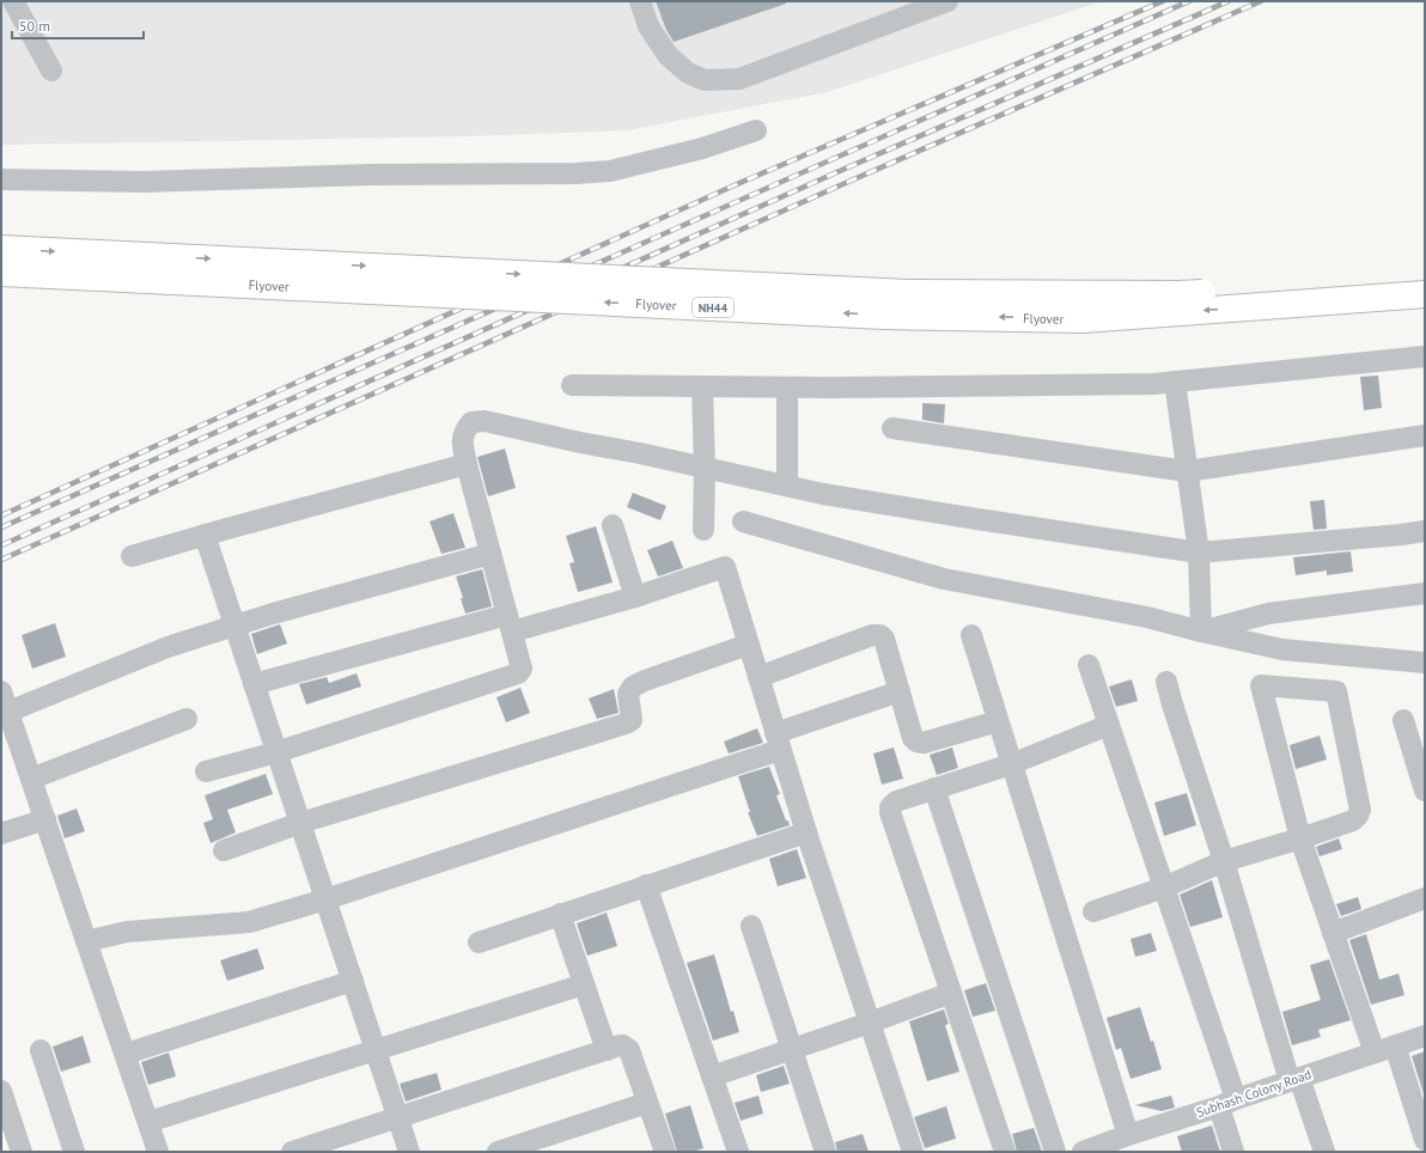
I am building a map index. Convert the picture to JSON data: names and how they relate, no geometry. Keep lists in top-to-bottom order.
{
  "streets": {
    "highway": ["Flyover", "NH44"],
    "street": ["Subhash Colony Road"]
  },
  "scale_bar": "50 m"
}
